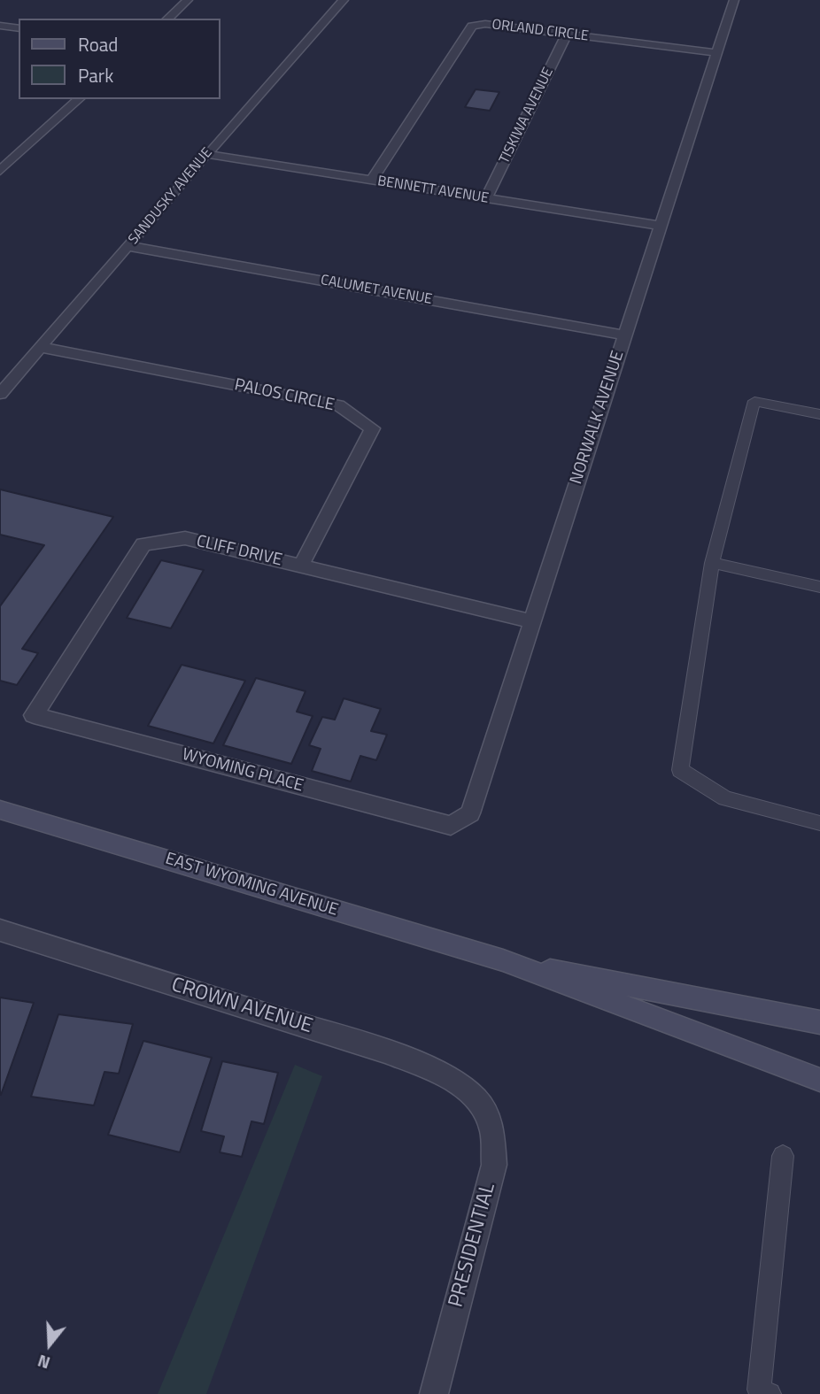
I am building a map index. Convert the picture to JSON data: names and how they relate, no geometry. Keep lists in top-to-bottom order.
{
  "streets": {
    "street": [
      "ORLAND CIRCLE",
      "TISKIWA AVENUE",
      "BENNETT AVENUE",
      "SANDUSKY AVENUE",
      "CALUMET AVENUE",
      "PALOS CIRCLE",
      "NORWALK AVENUE",
      "CLIFF DRIVE",
      "WYOMING PLACE",
      "EAST WYOMING AVENUE",
      "CROWN AVENUE",
      "PRESIDENTIAL"
    ]
  },
  "crossings": [
    ["ORLAND CIRCLE", "TISKIWA AVENUE"],
    ["ORLAND CIRCLE", "BENNETT AVENUE"],
    ["ORLAND CIRCLE", "NORWALK AVENUE"],
    ["TISKIWA AVENUE", "BENNETT AVENUE"],
    ["BENNETT AVENUE", "SANDUSKY AVENUE"],
    ["BENNETT AVENUE", "NORWALK AVENUE"],
    ["SANDUSKY AVENUE", "CALUMET AVENUE"],
    ["SANDUSKY AVENUE", "PALOS CIRCLE"],
    ["CALUMET AVENUE", "NORWALK AVENUE"],
    ["PALOS CIRCLE", "CLIFF DRIVE"],
    ["NORWALK AVENUE", "CLIFF DRIVE"],
    ["NORWALK AVENUE", "WYOMING PLACE"],
    ["CLIFF DRIVE", "WYOMING PLACE"],
    ["CROWN AVENUE", "PRESIDENTIAL"]
  ],
  "legend": ["Road", "Park"],
  "north": "bottom"
}
